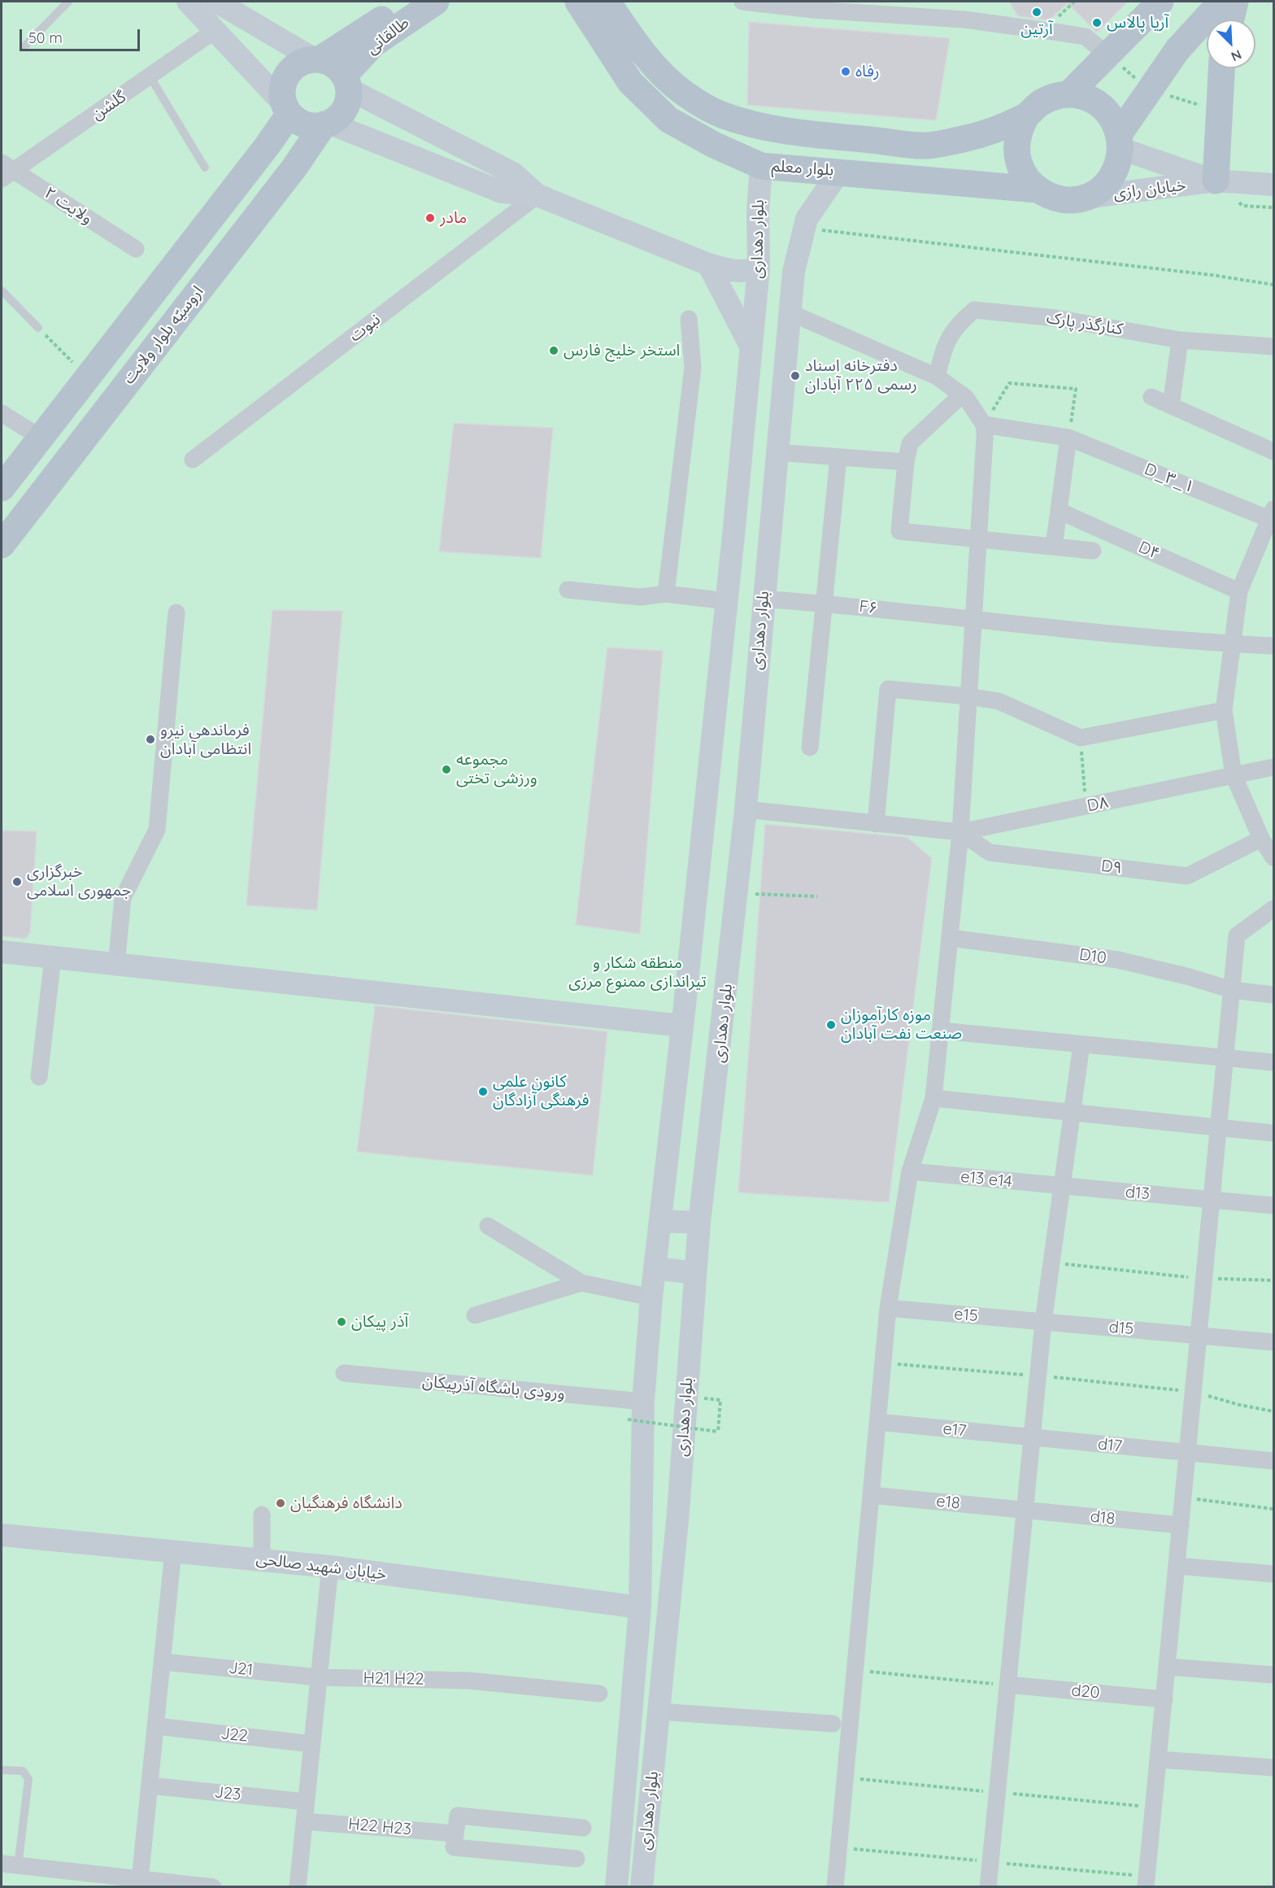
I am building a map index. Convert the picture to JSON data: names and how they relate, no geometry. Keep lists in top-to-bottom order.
{
  "streets": {
    "main road": [
      "طالقانی",
      "بلوار معلم",
      "خیابان رازی",
      "بلوار دهداری",
      "اروسیّه بلوار ولایت",
      "خیابان شهید صالحی"
    ],
    "street": [
      "گلشن",
      "ولایت ۲",
      "کنارگذر پارک",
      "نبوت",
      "D_۳_۱",
      "D۴",
      "F۶",
      "D۸",
      "D۹",
      "D10",
      "e13 e14",
      "d13",
      "e15",
      "d15",
      "ورودی باشگاه آذرپیکان",
      "e17",
      "d17",
      "e18",
      "d18",
      "J21",
      "H21 H22",
      "d20",
      "J22",
      "J23",
      "H22 H23"
    ]
  },
  "crossings": [
    ["طالقانی", "اروسیّه بلوار ولایت"],
    ["گلشن", "ولایت ۲"],
    ["بلوار معلم", "خیابان رازی"],
    ["بلوار معلم", "بلوار دهداری"],
    ["بلوار دهداری", "F۶"],
    ["بلوار دهداری", "ورودی باشگاه آذرپیکان"],
    ["بلوار دهداری", "خیابان شهید صالحی"],
    ["D۸", "D۹"],
    ["e13 e14", "d13"],
    ["e15", "d15"],
    ["e17", "d17"],
    ["e18", "d18"],
    ["J21", "H21 H22"]
  ],
  "parks": ["منطقه شکار و تیراندازی ممنوع مرزی"],
  "places": [
    "آرتین",
    "آریا پالاس",
    "رفاه",
    "مادر",
    "استخر خلیج فارس",
    "دفترخانه اسناد رسمی ۲۲۵ آبادان",
    "فرماندهی نیرو انتظامی آبادان",
    "مجموعه ورزشی تختی",
    "خبرگزاری جمهوری اسلامی",
    "موزه کارآموزان صنعت نفت آبادان",
    "کانون علمی فرهنگی آزادگان",
    "آذر پیکان",
    "دانشگاه فرهنگیان"
  ],
  "scale_bar": "50 m",
  "north": "bottom right"
}
